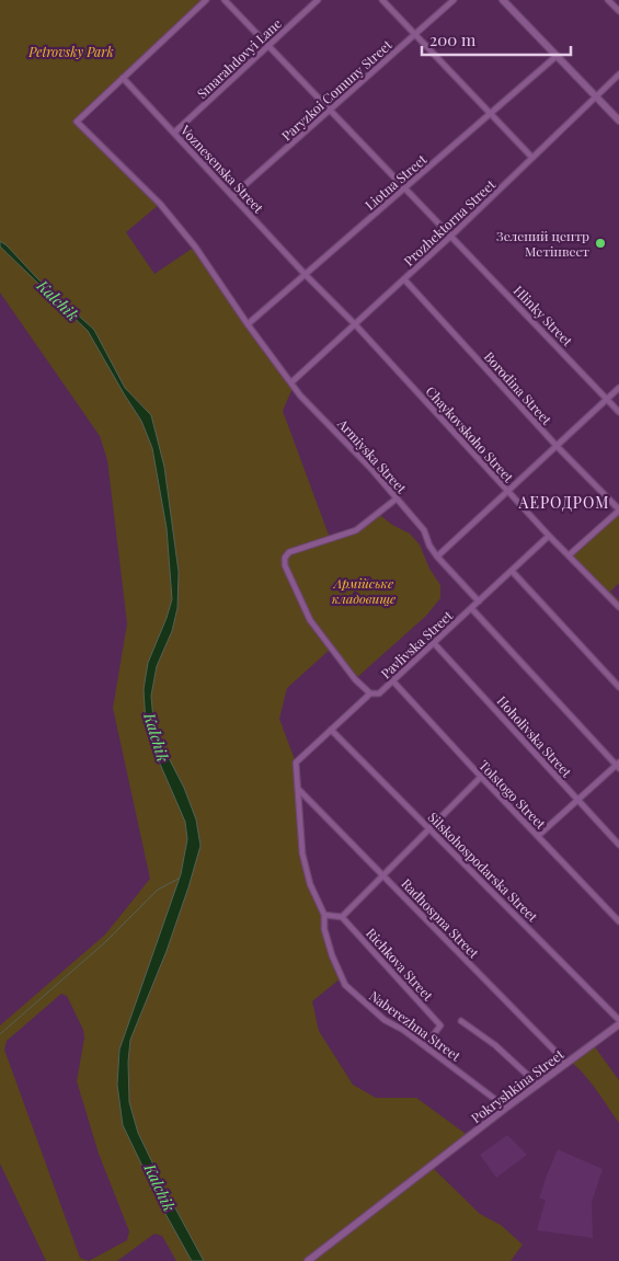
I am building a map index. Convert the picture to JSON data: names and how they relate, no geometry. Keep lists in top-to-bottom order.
{
  "streets": {
    "street": [
      "Smarahdovyi Lane",
      "Paryzkoi Comuny Street",
      "Voznesenska Street",
      "Liotna Street",
      "Prozhektorna Street",
      "Hlinky Street",
      "Borodina Street",
      "Chaykovskoho Street",
      "Armiyska Street",
      "Pavlivska Street",
      "Hoholivska Street",
      "Tolstogo Street",
      "Silskohospodarska Street",
      "Radhospna Street",
      "Richkova Street",
      "Naberezhna Street",
      "Pokryshkina Street"
    ]
  },
  "crossings": [
    ["Smarahdovyi Lane", "Voznesenska Street"],
    ["Smarahdovyi Lane", "Hlinky Street"],
    ["Paryzkoi Comuny Street", "Voznesenska Street"],
    ["Paryzkoi Comuny Street", "Hlinky Street"],
    ["Voznesenska Street", "Liotna Street"],
    ["Voznesenska Street", "Chaykovskoho Street"],
    ["Liotna Street", "Hlinky Street"],
    ["Liotna Street", "Chaykovskoho Street"],
    ["Liotna Street", "Armiyska Street"],
    ["Prozhektorna Street", "Hlinky Street"],
    ["Prozhektorna Street", "Borodina Street"],
    ["Prozhektorna Street", "Chaykovskoho Street"],
    ["Prozhektorna Street", "Armiyska Street"],
    ["Borodina Street", "Chaykovskoho Street"],
    ["Chaykovskoho Street", "Pavlivska Street"],
    ["Armiyska Street", "Pavlivska Street"],
    ["Pavlivska Street", "Hoholivska Street"],
    ["Pavlivska Street", "Tolstogo Street"],
    ["Pavlivska Street", "Silskohospodarska Street"],
    ["Pavlivska Street", "Radhospna Street"],
    ["Pavlivska Street", "Naberezhna Street"],
    ["Radhospna Street", "Naberezhna Street"],
    ["Radhospna Street", "Pokryshkina Street"],
    ["Richkova Street", "Naberezhna Street"],
    ["Naberezhna Street", "Pokryshkina Street"]
  ],
  "districts": ["АЕРОДРОМ"],
  "water": ["Kalchik"],
  "parks": ["Petrovsky Park", "Армійське кладовище"],
  "places": ["Зелений центр Метінвест"],
  "scale_bar": "200 m"
}
